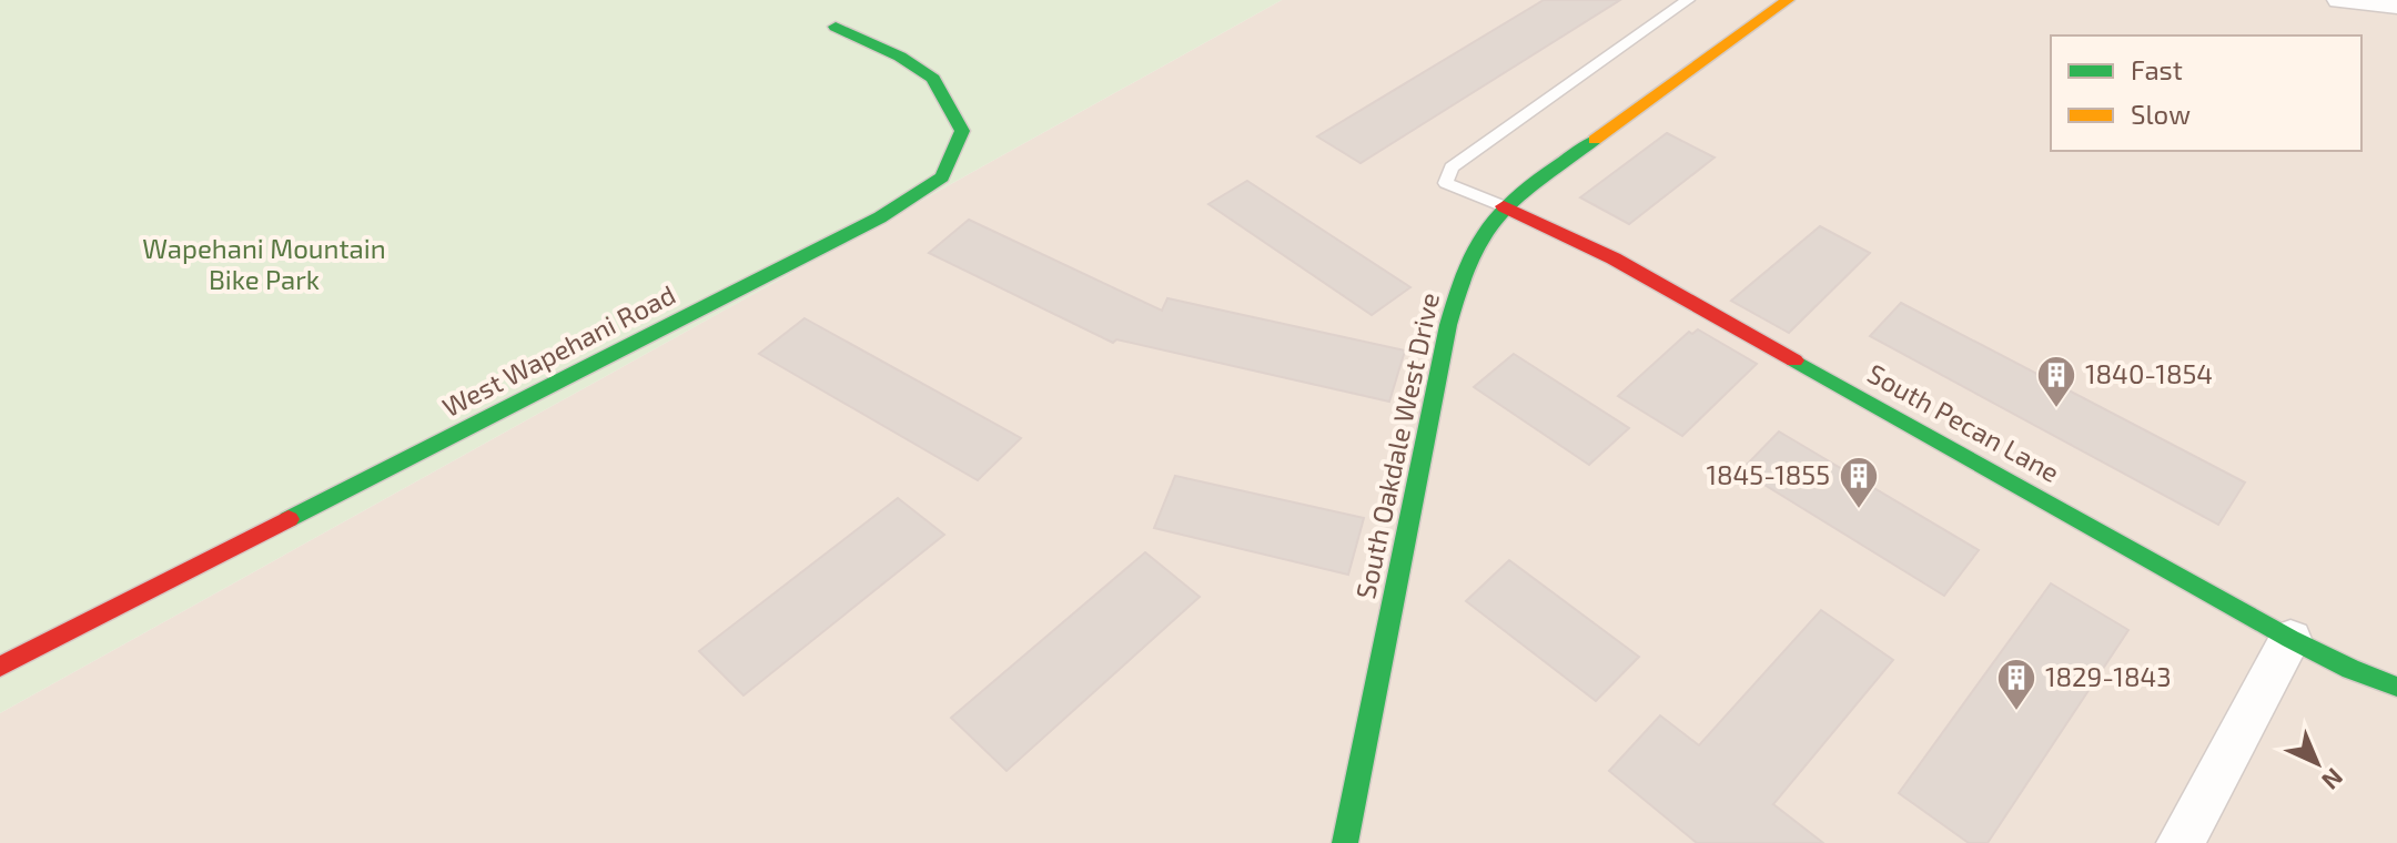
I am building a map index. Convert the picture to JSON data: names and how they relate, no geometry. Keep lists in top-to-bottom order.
{
  "streets": {
    "street": ["West Wapehani Road", "South Pecan Lane", "South Oakdale West Drive"]
  },
  "crossings": [
    ["South Pecan Lane", "South Oakdale West Drive"]
  ],
  "parks": ["Wapehani Mountain Bike Park"],
  "places": {
    "building": ["1840-1854", "1845-1855", "1829-1843"]
  },
  "legend": ["Fast", "Slow"],
  "north": "bottom right"
}
